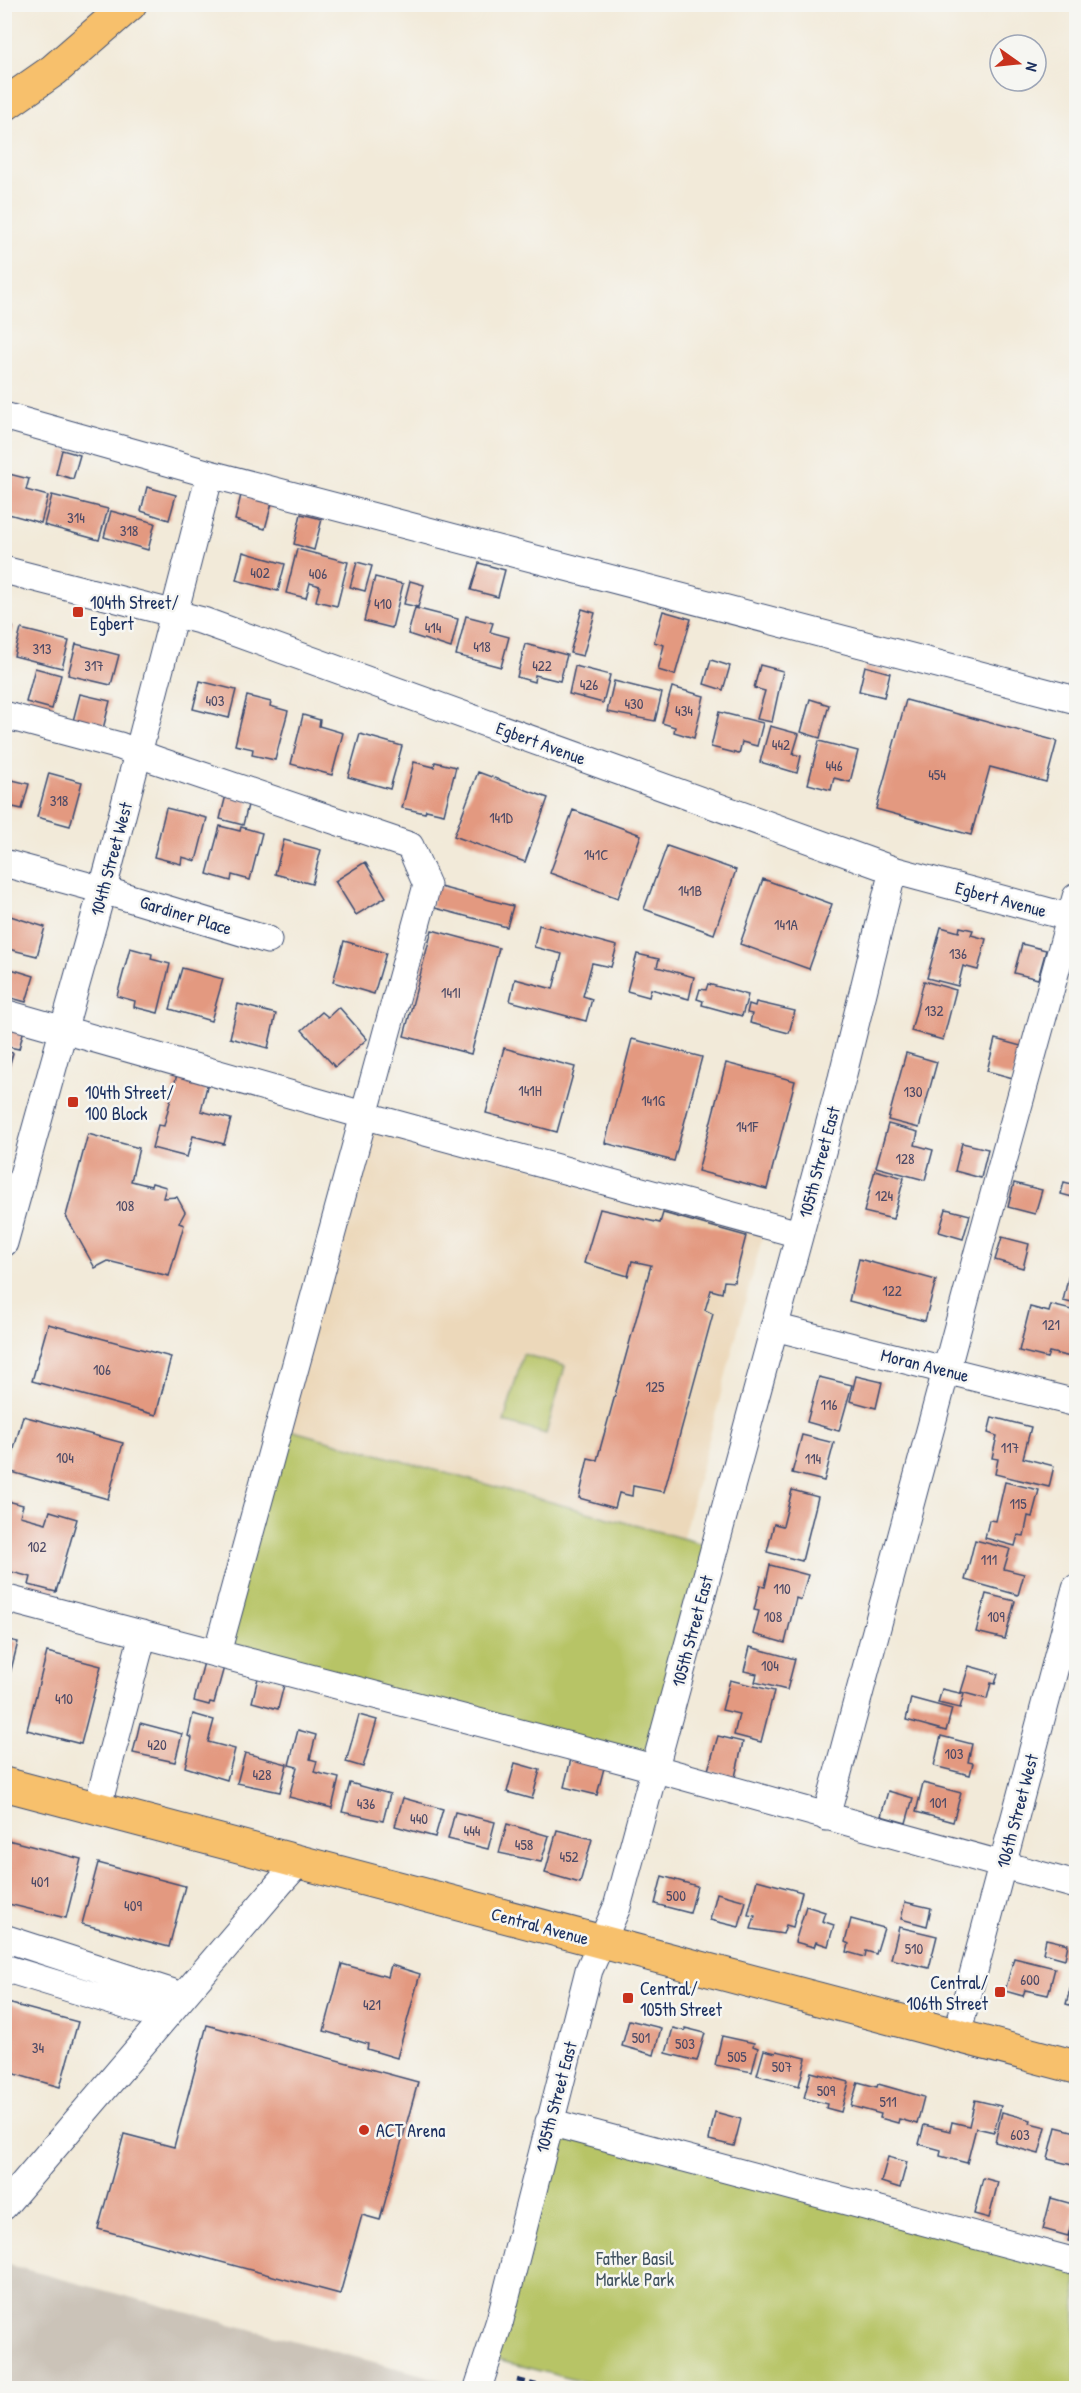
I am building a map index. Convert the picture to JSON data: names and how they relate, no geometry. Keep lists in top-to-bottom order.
{
  "streets": {
    "main road": ["Central Avenue"],
    "street": [
      "Egbert Avenue",
      "104th Street West",
      "Gardiner Place",
      "105th Street East",
      "Moran Avenue",
      "106th Street West"
    ]
  },
  "crossings": [
    ["Egbert Avenue", "104th Street West"],
    ["Egbert Avenue", "105th Street East"],
    ["104th Street West", "Gardiner Place"],
    ["105th Street East", "Moran Avenue"],
    ["105th Street East", "Central Avenue"],
    ["106th Street West", "Central Avenue"]
  ],
  "parks": ["Father Basil Markle Park"],
  "places": {
    "transit": [
      "104th Street/ Egbert",
      "104th Street/ 100 Block",
      "Central/ 106th Street",
      "Central/ 105th Street"
    ],
    "other": ["ACT Arena"]
  },
  "house_numbers": [
    "314",
    "318",
    "402",
    "406",
    "410",
    "414",
    "418",
    "313",
    "317",
    "422",
    "426",
    "403",
    "430",
    "434",
    "442",
    "446",
    "454",
    "318",
    "141D",
    "141C",
    "141B",
    "141A",
    "136",
    "141I",
    "132",
    "141H",
    "130",
    "141G",
    "141F",
    "128",
    "124",
    "108",
    "122",
    "121",
    "106",
    "125",
    "116",
    "117",
    "104",
    "114",
    "115",
    "102",
    "111",
    "110",
    "108",
    "109",
    "104",
    "410",
    "420",
    "103",
    "428",
    "101",
    "436",
    "440",
    "444",
    "458",
    "452",
    "401",
    "500",
    "409",
    "510",
    "600",
    "421",
    "501",
    "503",
    "34",
    "505",
    "507",
    "509",
    "511",
    "603"
  ],
  "north": "right"
}
